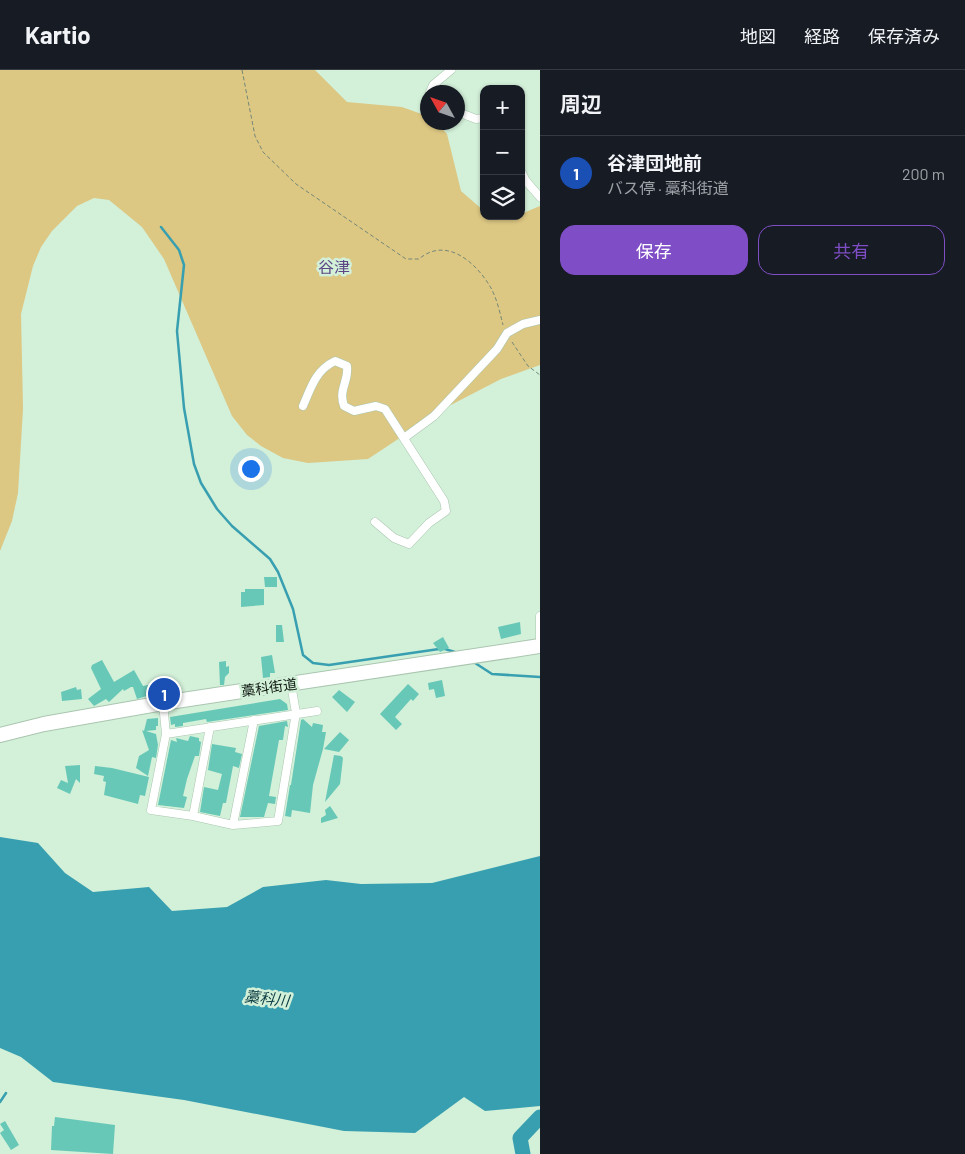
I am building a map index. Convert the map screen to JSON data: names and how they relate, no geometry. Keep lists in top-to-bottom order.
{
  "streets": {
    "highway": ["藁科街道"]
  },
  "districts": ["谷津"],
  "water": ["藁科川"],
  "north": "top left",
  "page": {
    "header": "Kartio",
    "nav": ["地図", "経路", "保存済み"],
    "heading": "周辺",
    "map_buttons": ["+", "−"],
    "list": [
      {
        "mark": "1",
        "name": "谷津団地前",
        "note": "バス停 · 藁科街道",
        "value": "200 m"
      }
    ],
    "buttons": ["保存", "共有"],
    "pins": "1"
  }
}
